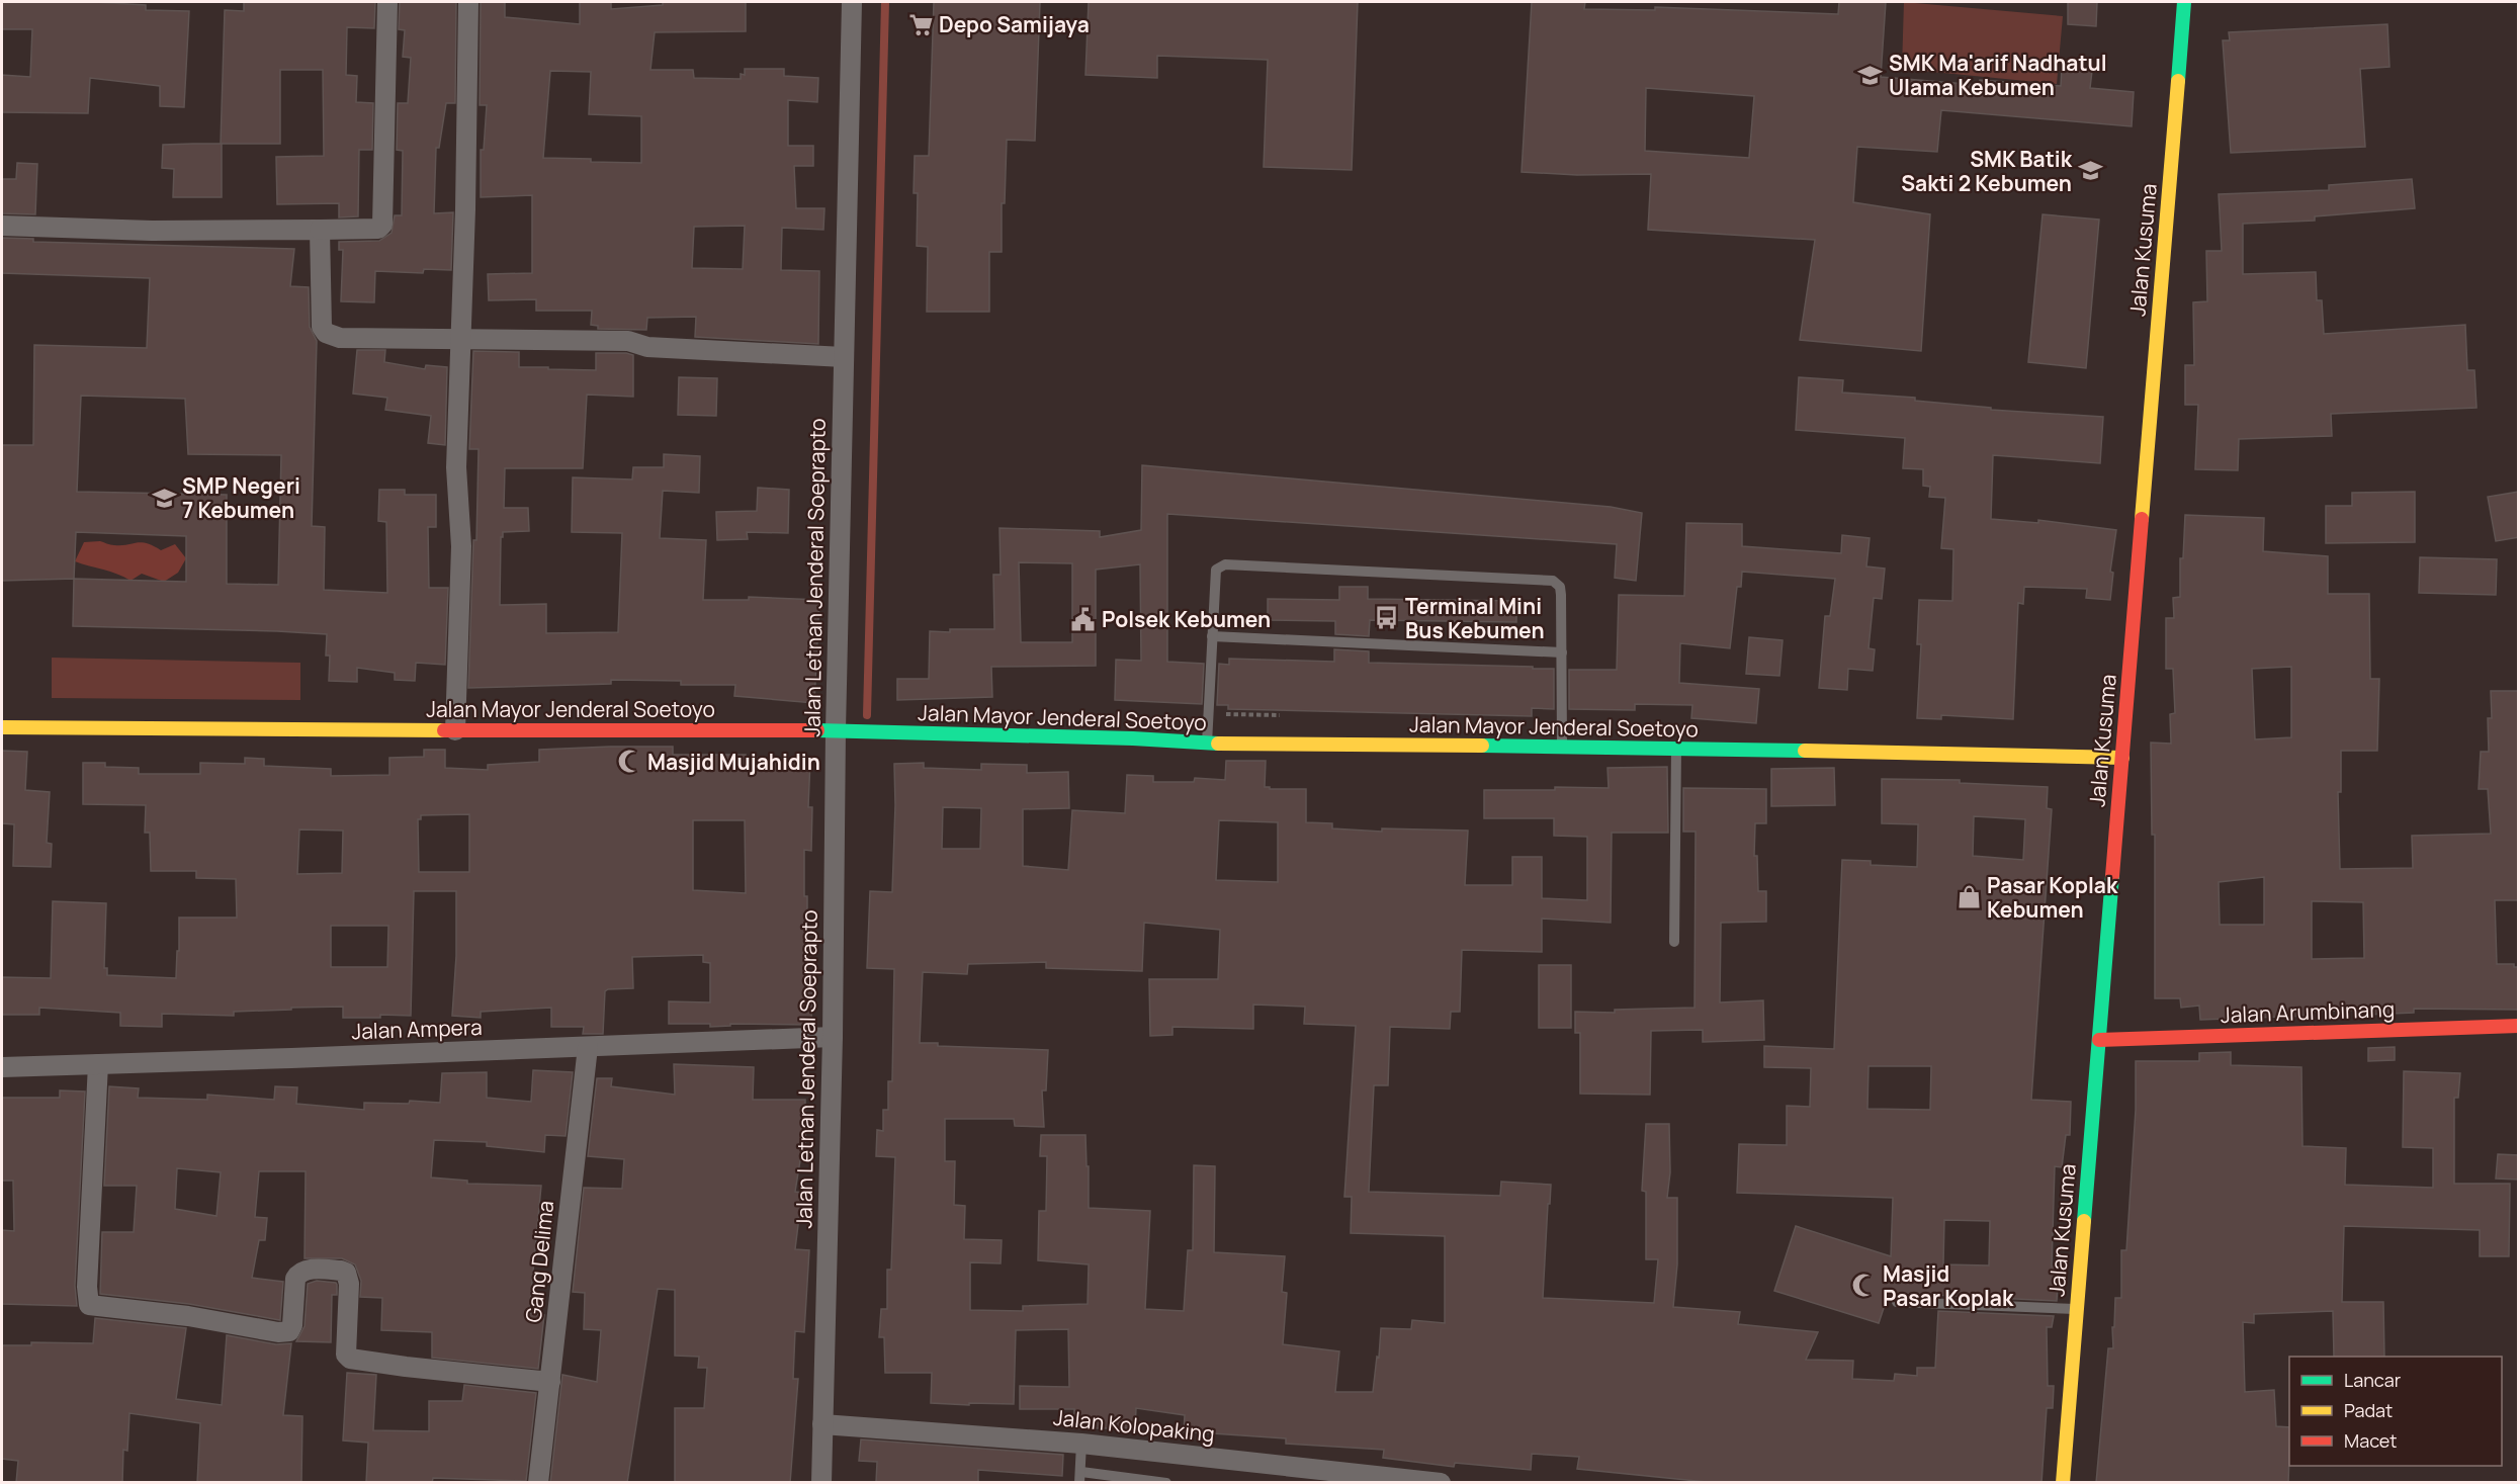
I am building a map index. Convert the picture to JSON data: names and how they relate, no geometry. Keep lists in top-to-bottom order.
{
  "streets": {
    "main road": ["Jalan Kusuma", "Jalan Mayor Jenderal Soetoyo", "Jalan Arumbinang"],
    "street": [
      "Jalan Letnan Jenderal Soeprapto",
      "Jalan Ampera",
      "Gang Delima",
      "Jalan Kolopaking"
    ]
  },
  "crossings": [
    ["Jalan Kusuma", "Jalan Mayor Jenderal Soetoyo"],
    ["Jalan Kusuma", "Jalan Arumbinang"],
    ["Jalan Letnan Jenderal Soeprapto", "Jalan Mayor Jenderal Soetoyo"],
    ["Jalan Letnan Jenderal Soeprapto", "Jalan Ampera"],
    ["Jalan Letnan Jenderal Soeprapto", "Jalan Kolopaking"],
    ["Jalan Ampera", "Gang Delima"]
  ],
  "places": {
    "supermarket": ["Depo Samijaya"],
    "school or university": ["SMK Ma'arif Nadhatul Ulama Kebumen", "SMK Batik Sakti 2 Kebumen", "SMP Negeri 7 Kebumen"],
    "bus stop": ["Terminal Mini Bus Kebumen"],
    "public building": ["Polsek Kebumen"],
    "mosque": ["Masjid Mujahidin", "Masjid Pasar Koplak"],
    "shop": ["Pasar Koplak Kebumen"]
  },
  "legend": ["Lancar", "Padat", "Macet"]
}
